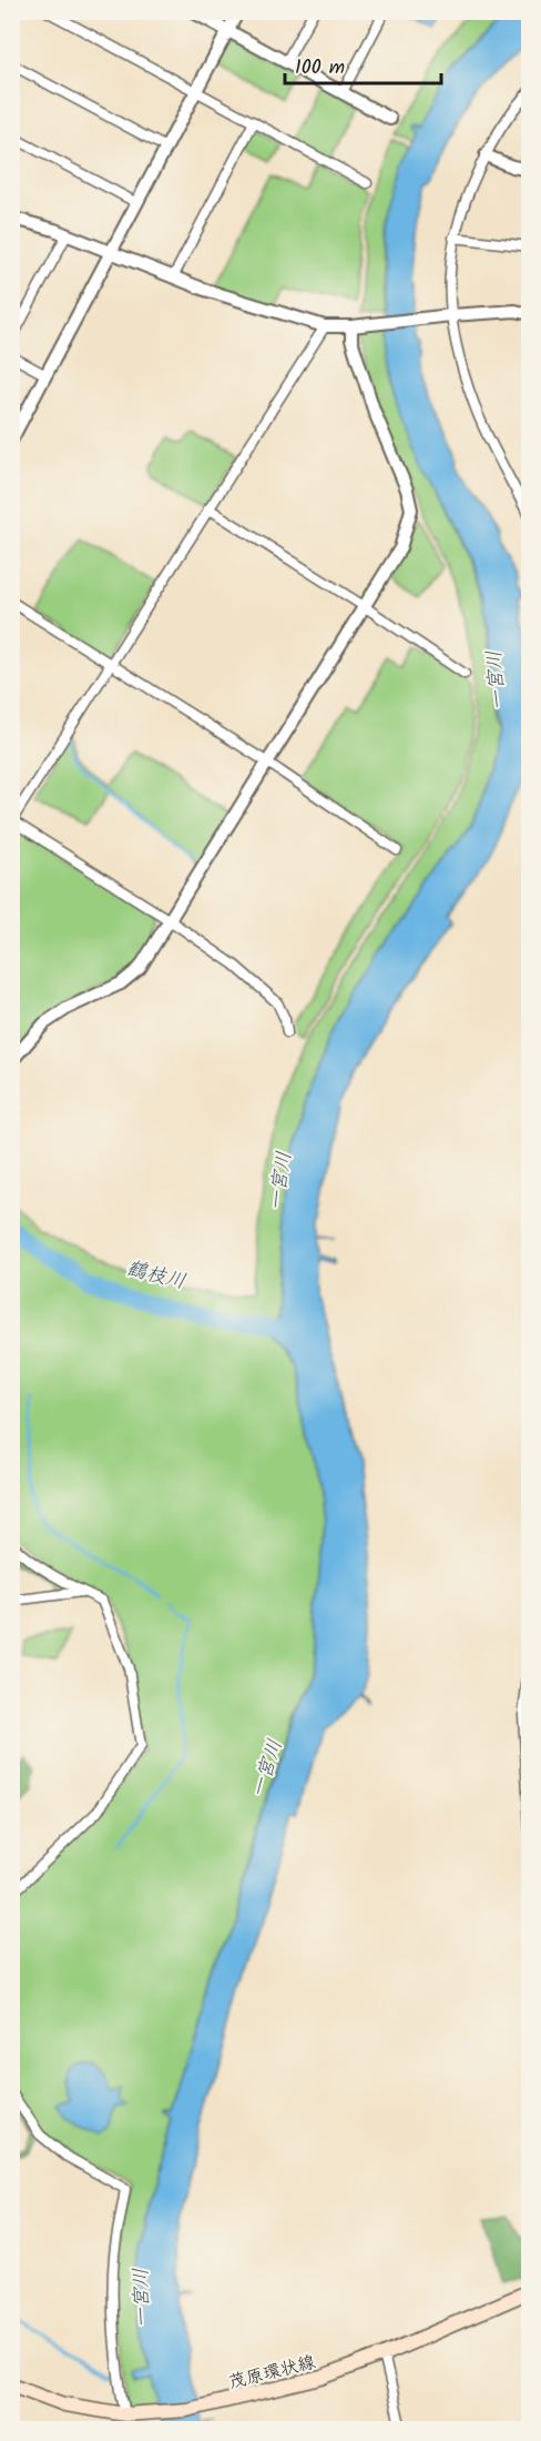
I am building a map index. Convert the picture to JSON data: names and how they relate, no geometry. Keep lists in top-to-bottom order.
{
  "streets": {
    "main road": ["茂原環状線"]
  },
  "water": ["一宮川", "鶴枝川"],
  "scale_bar": "100 m"
}
